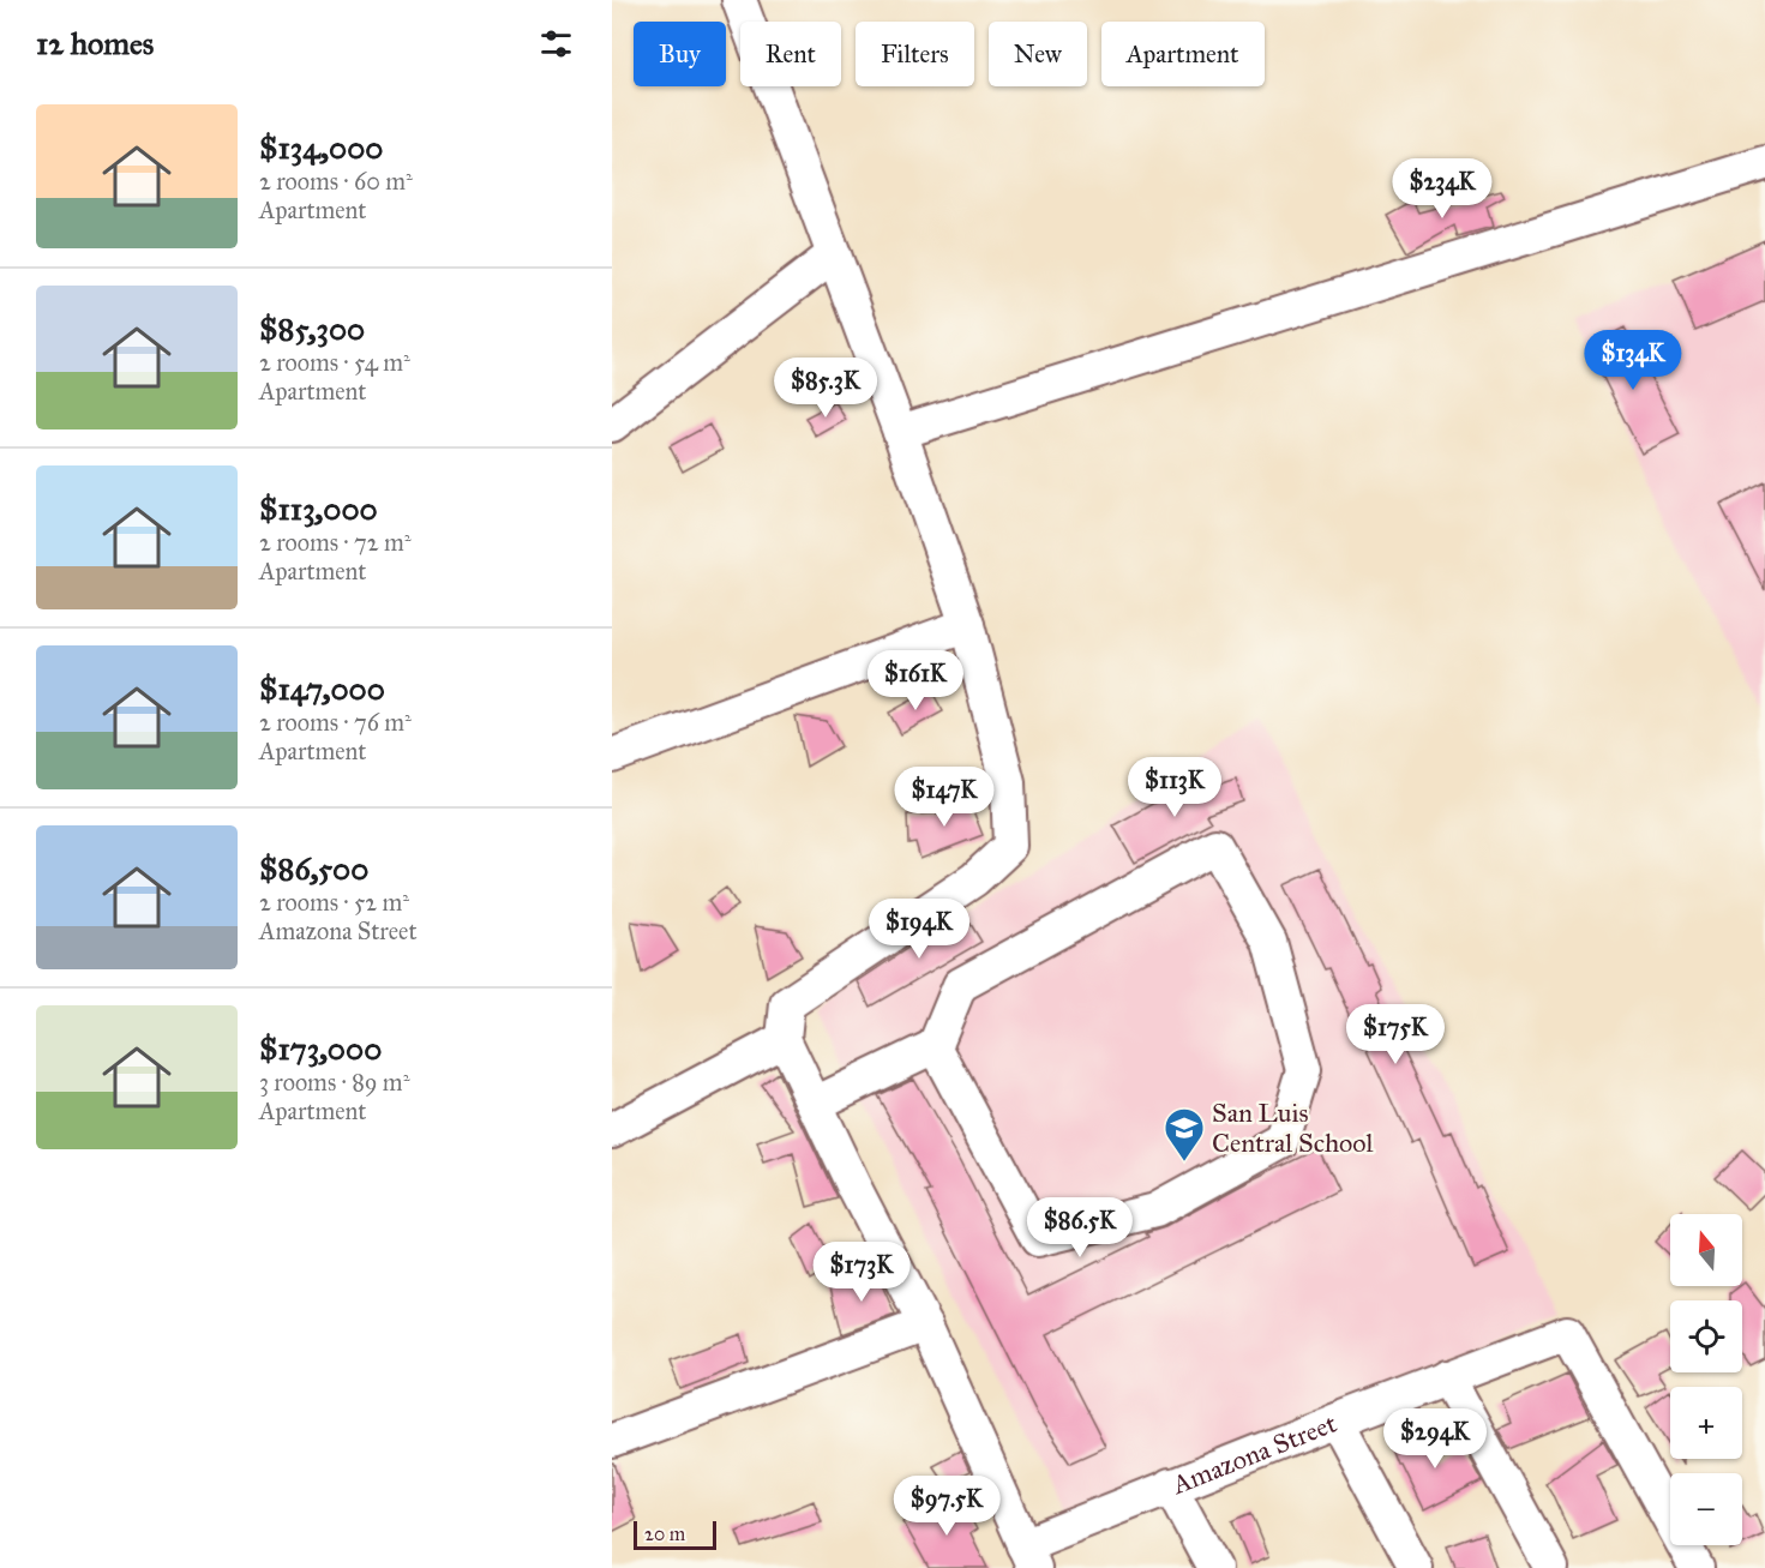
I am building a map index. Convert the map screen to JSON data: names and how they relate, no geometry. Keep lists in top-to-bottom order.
{
  "streets": {
    "street": ["Amazona Street"]
  },
  "places": {
    "school or university": ["San Luis Central School"]
  },
  "scale_bar": "20 m",
  "north": "top",
  "page": {
    "heading": "12 homes",
    "chip": [
      "Buy",
      "Rent",
      "Filters",
      "New",
      "Apartment"
    ],
    "list": [
      {
        "name": "$134,000",
        "note": "2 rooms · 60 m² · Apartment"
      },
      {
        "name": "$85,300",
        "note": "2 rooms · 54 m² · Apartment"
      },
      {
        "name": "$113,000",
        "note": "2 rooms · 72 m² · Apartment"
      },
      {
        "name": "$147,000",
        "note": "2 rooms · 76 m² · Apartment"
      },
      {
        "name": "$86,500",
        "note": "2 rooms · 52 m² · Amazona Street"
      },
      {
        "name": "$173,000",
        "note": "3 rooms · 89 m² · Apartment"
      }
    ],
    "price": [
      "$234K",
      "$134K",
      "$85.3K",
      "$161K",
      "$113K",
      "$147K",
      "$194K",
      "$175K",
      "$86.5K",
      "$173K",
      "$294K",
      "$97.5K"
    ],
    "map_buttons": ["+", "−"],
    "scale": "20 m"
  }
}
